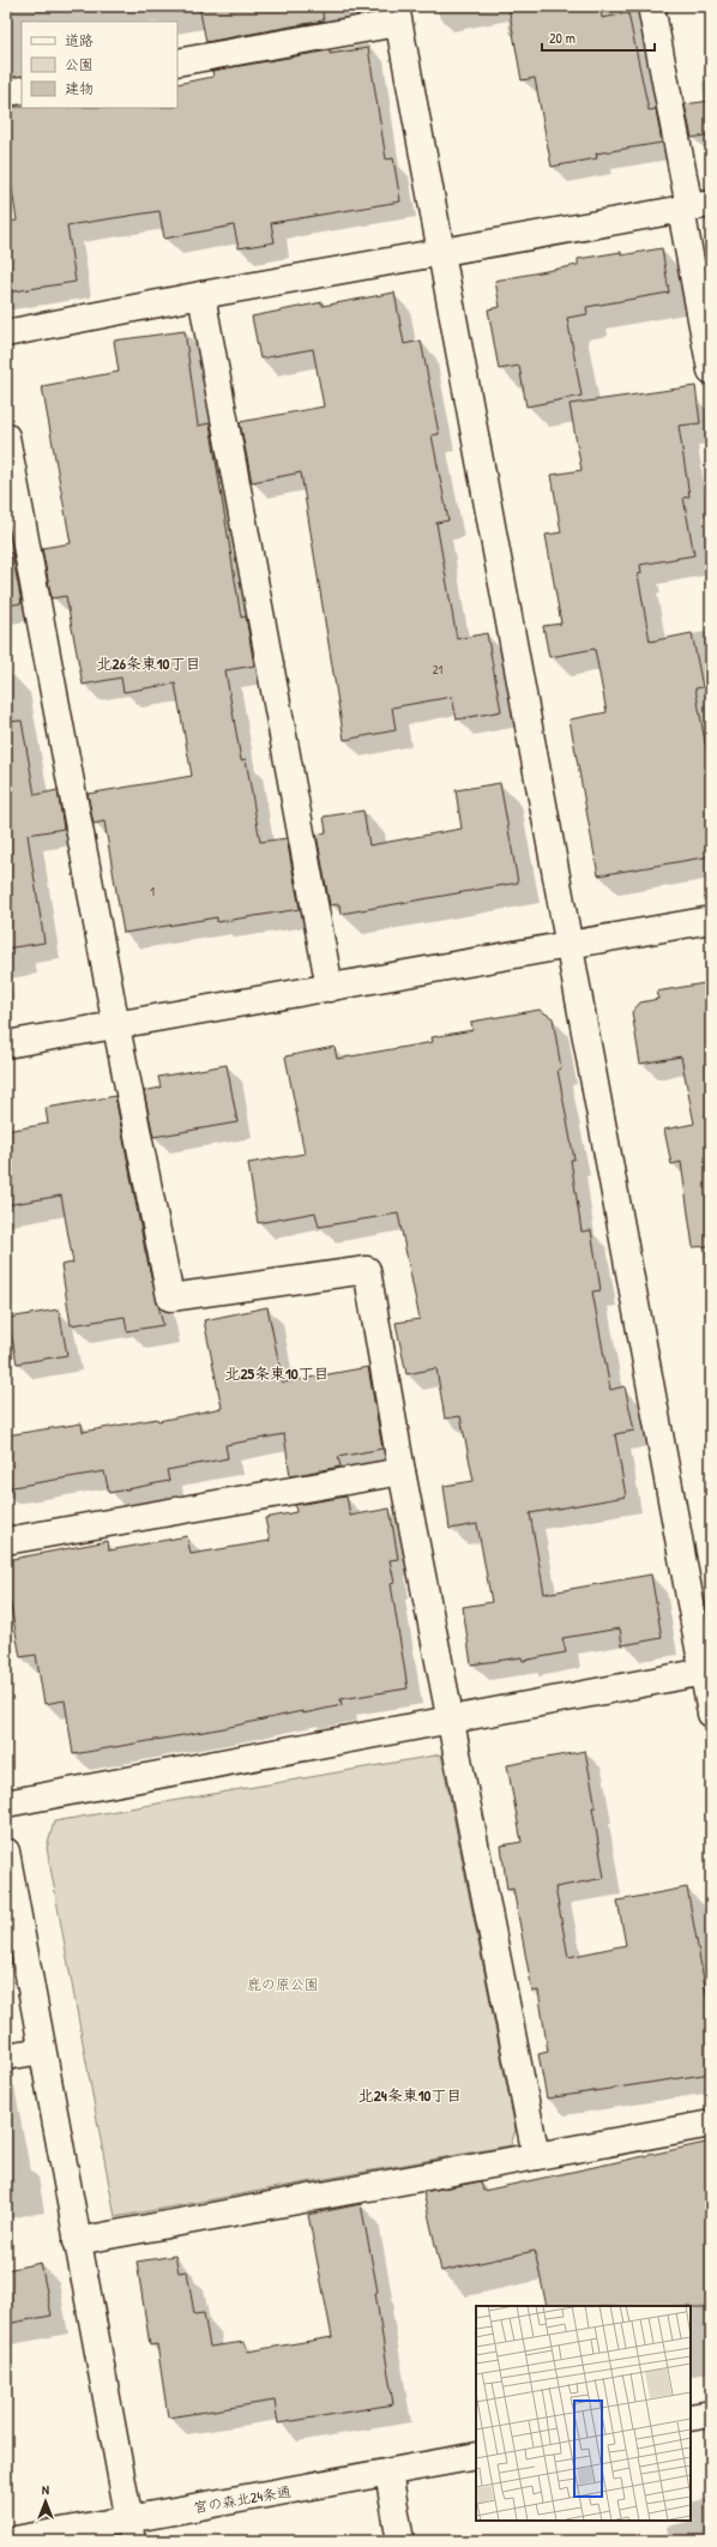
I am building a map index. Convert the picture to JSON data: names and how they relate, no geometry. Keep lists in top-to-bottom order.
{
  "streets": {
    "street": ["宮の森北24条通"]
  },
  "districts": ["北26条東10丁目", "北25条東10丁目", "北24条東10丁目"],
  "parks": ["鹿の原公園"],
  "house_numbers": ["21", "1"],
  "legend": ["道路", "公園", "建物"],
  "scale_bar": "20 m",
  "north": "top"
}
